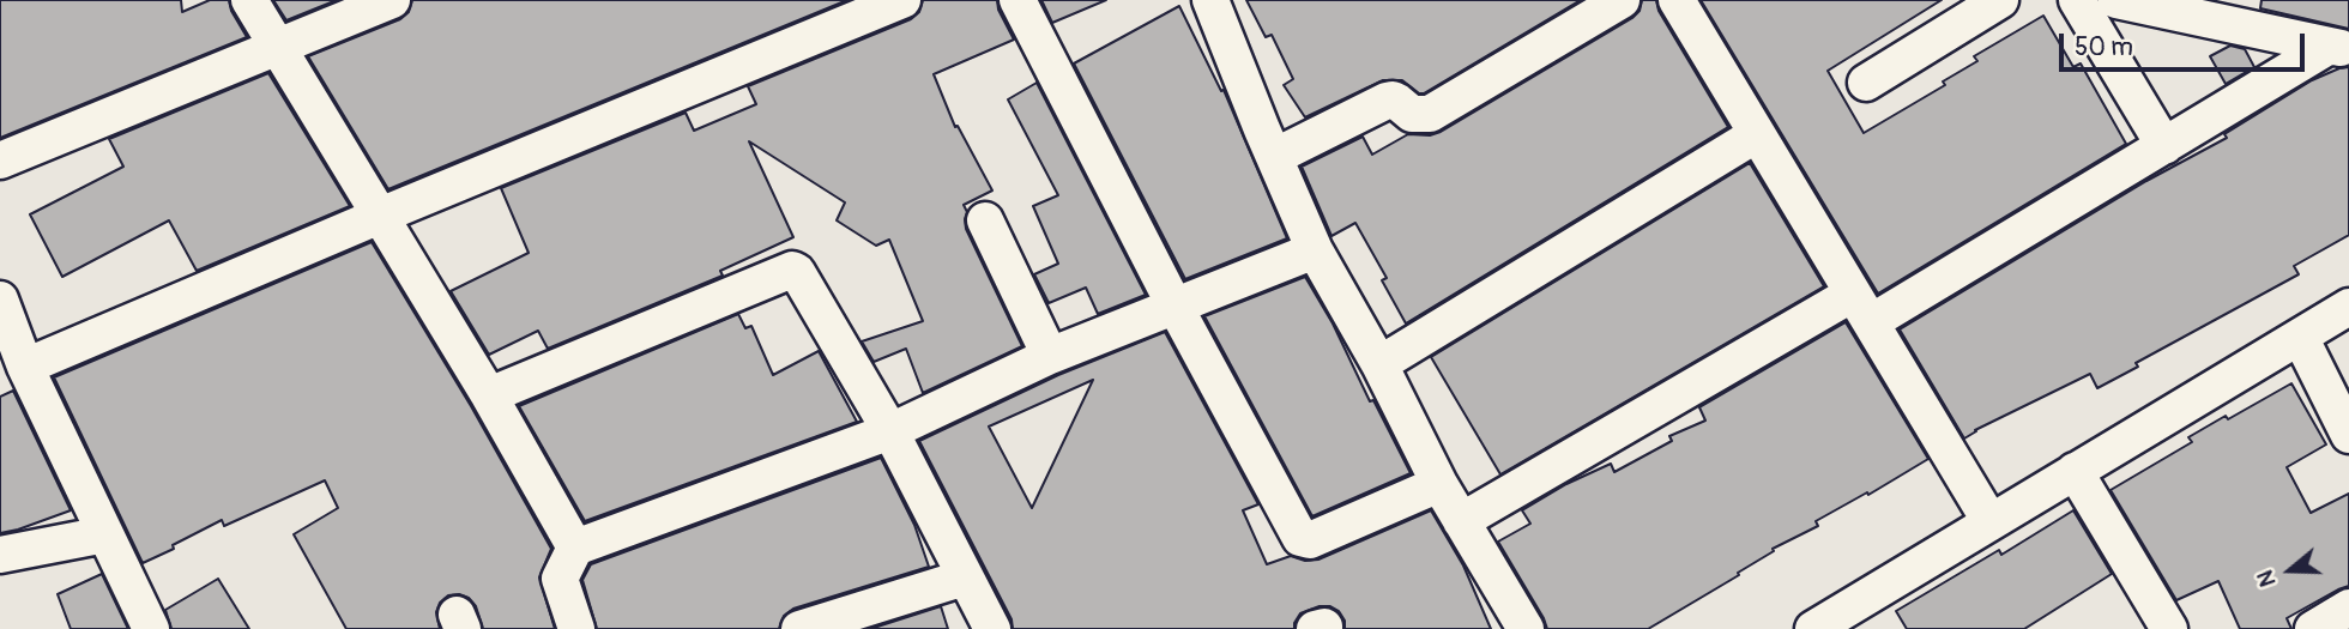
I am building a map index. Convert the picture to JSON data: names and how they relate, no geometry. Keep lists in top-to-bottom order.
{
  "scale_bar": "50 m",
  "north": "left"
}
